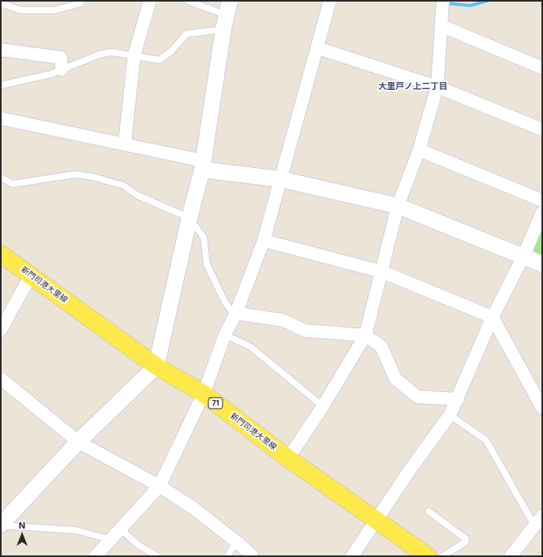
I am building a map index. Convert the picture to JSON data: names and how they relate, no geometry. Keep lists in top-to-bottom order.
{
  "streets": {
    "main road": ["新門司港大里線", "71"]
  },
  "districts": ["大里戸ノ上二丁目"],
  "north": "top"
}
